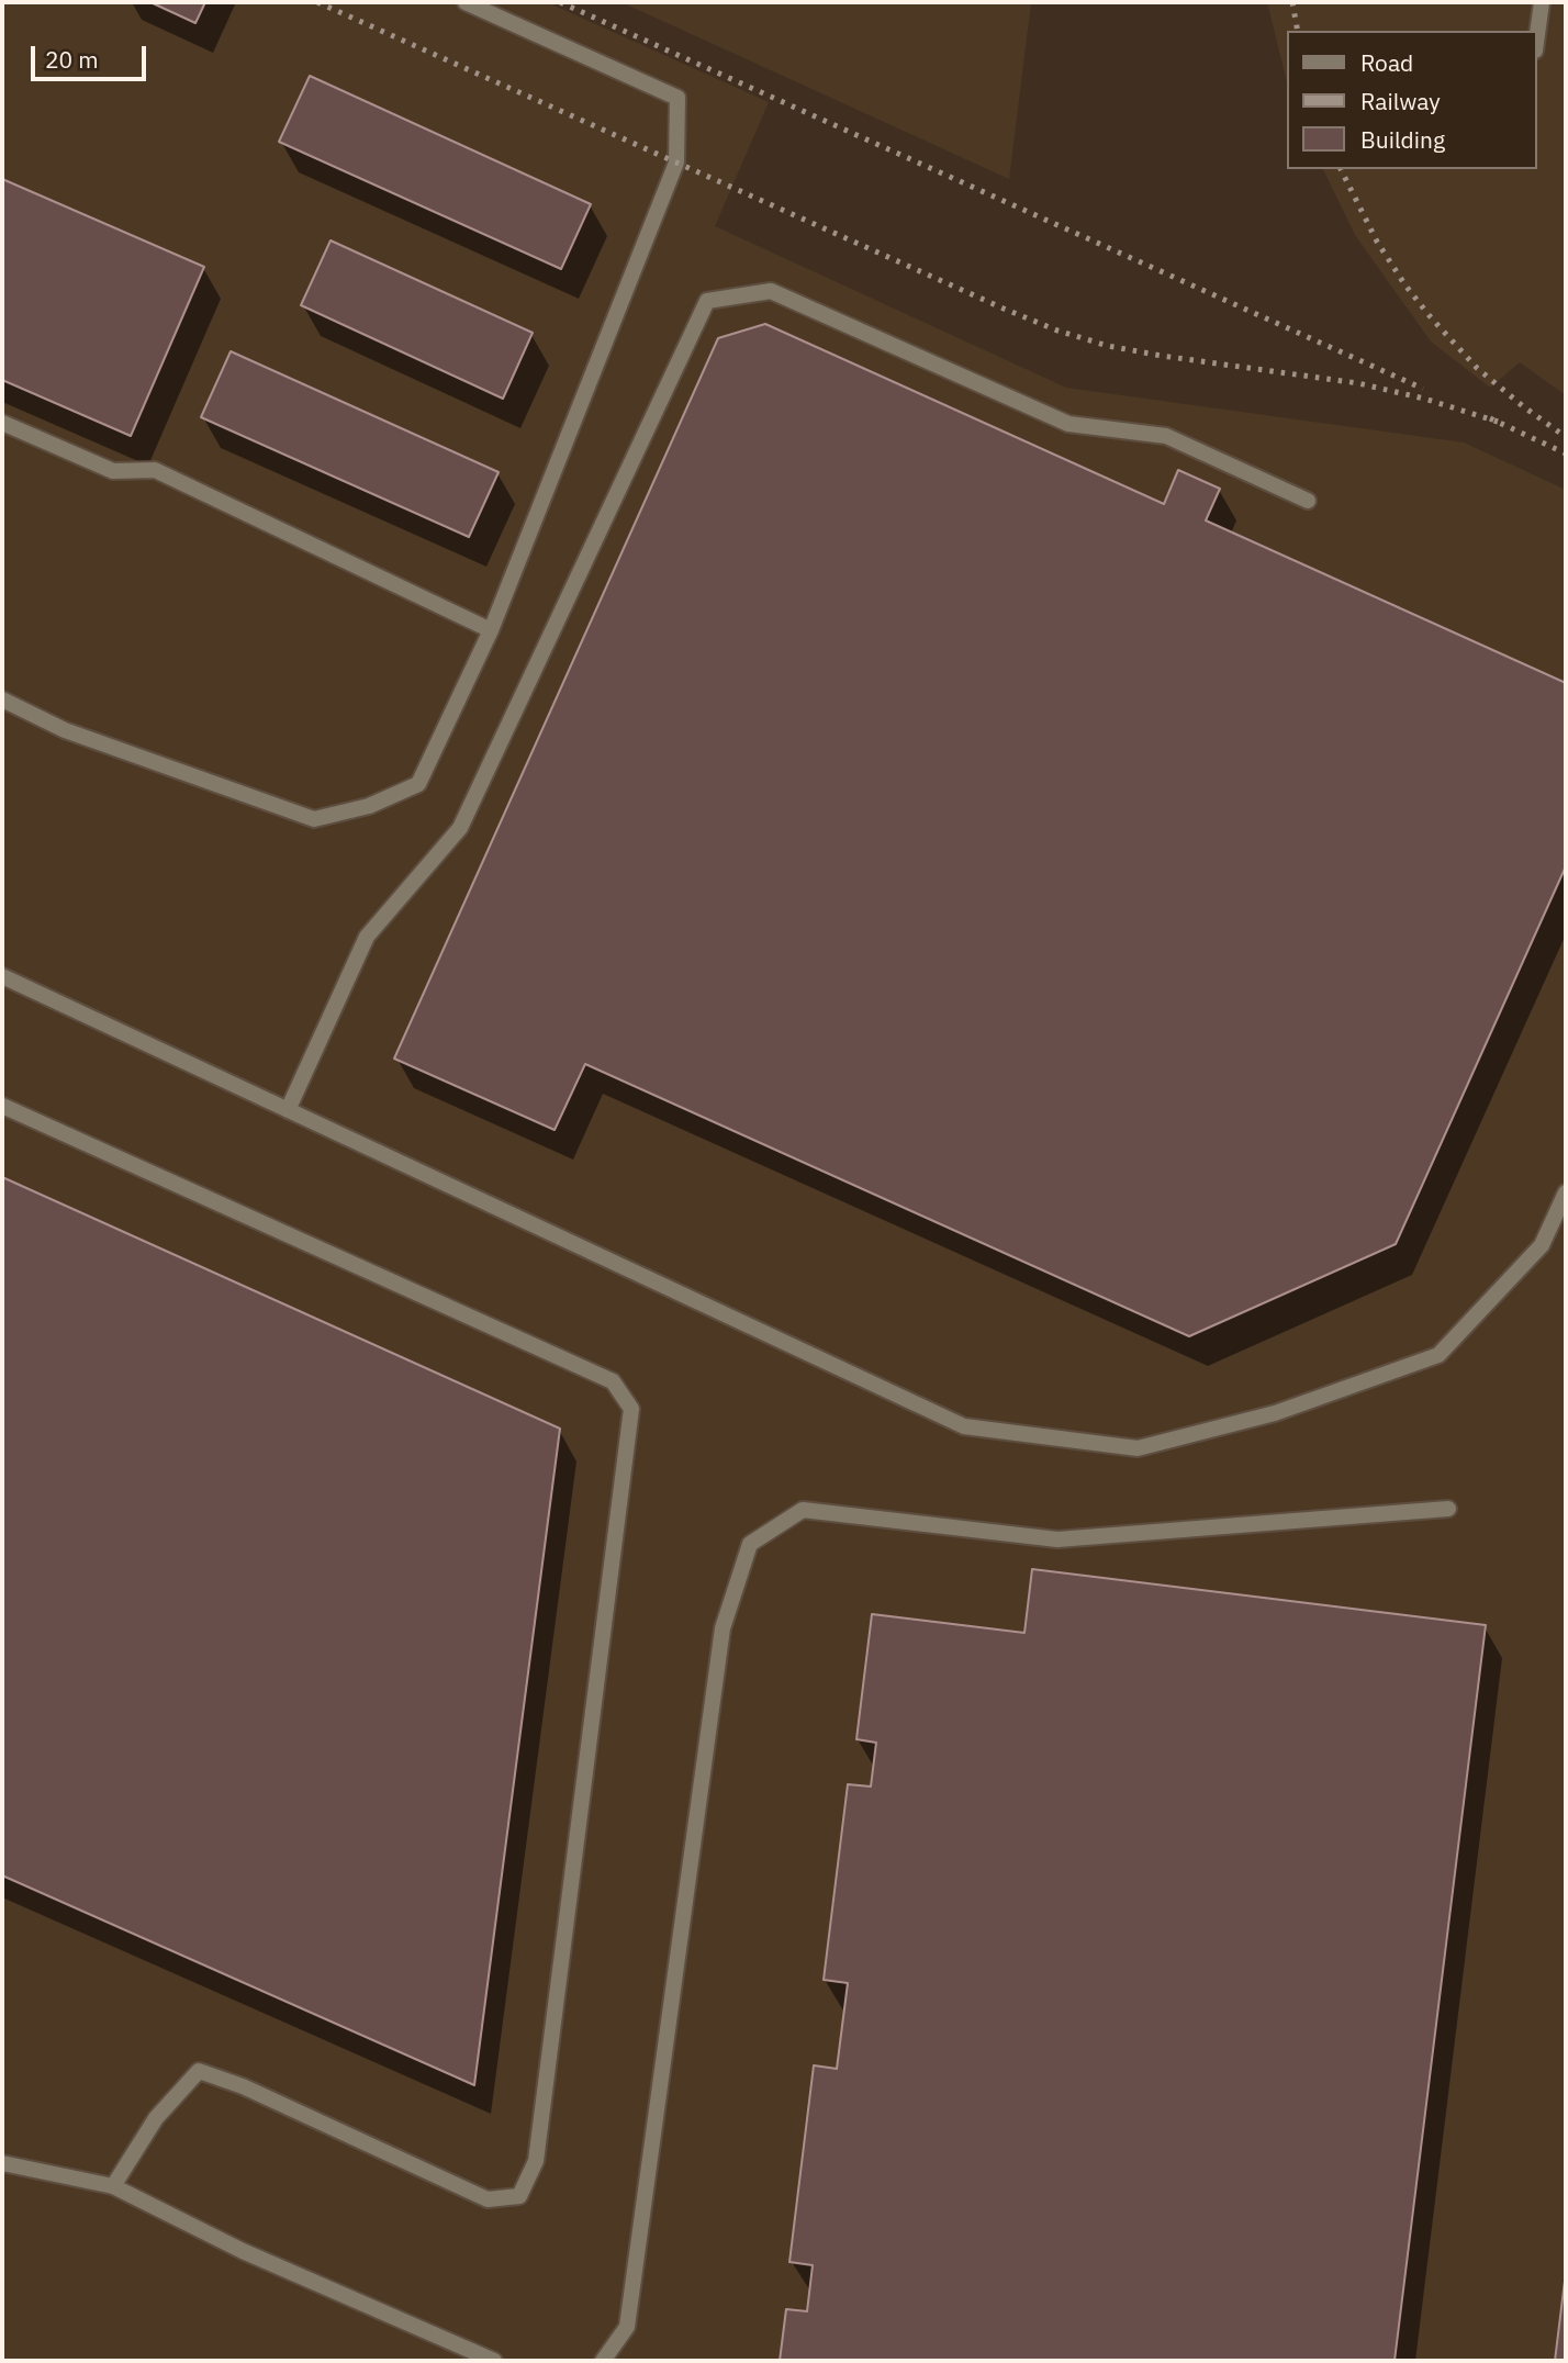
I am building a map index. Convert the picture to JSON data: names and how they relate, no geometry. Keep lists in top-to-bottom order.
{
  "legend": ["Road", "Railway", "Building"],
  "scale_bar": "20 m"
}
